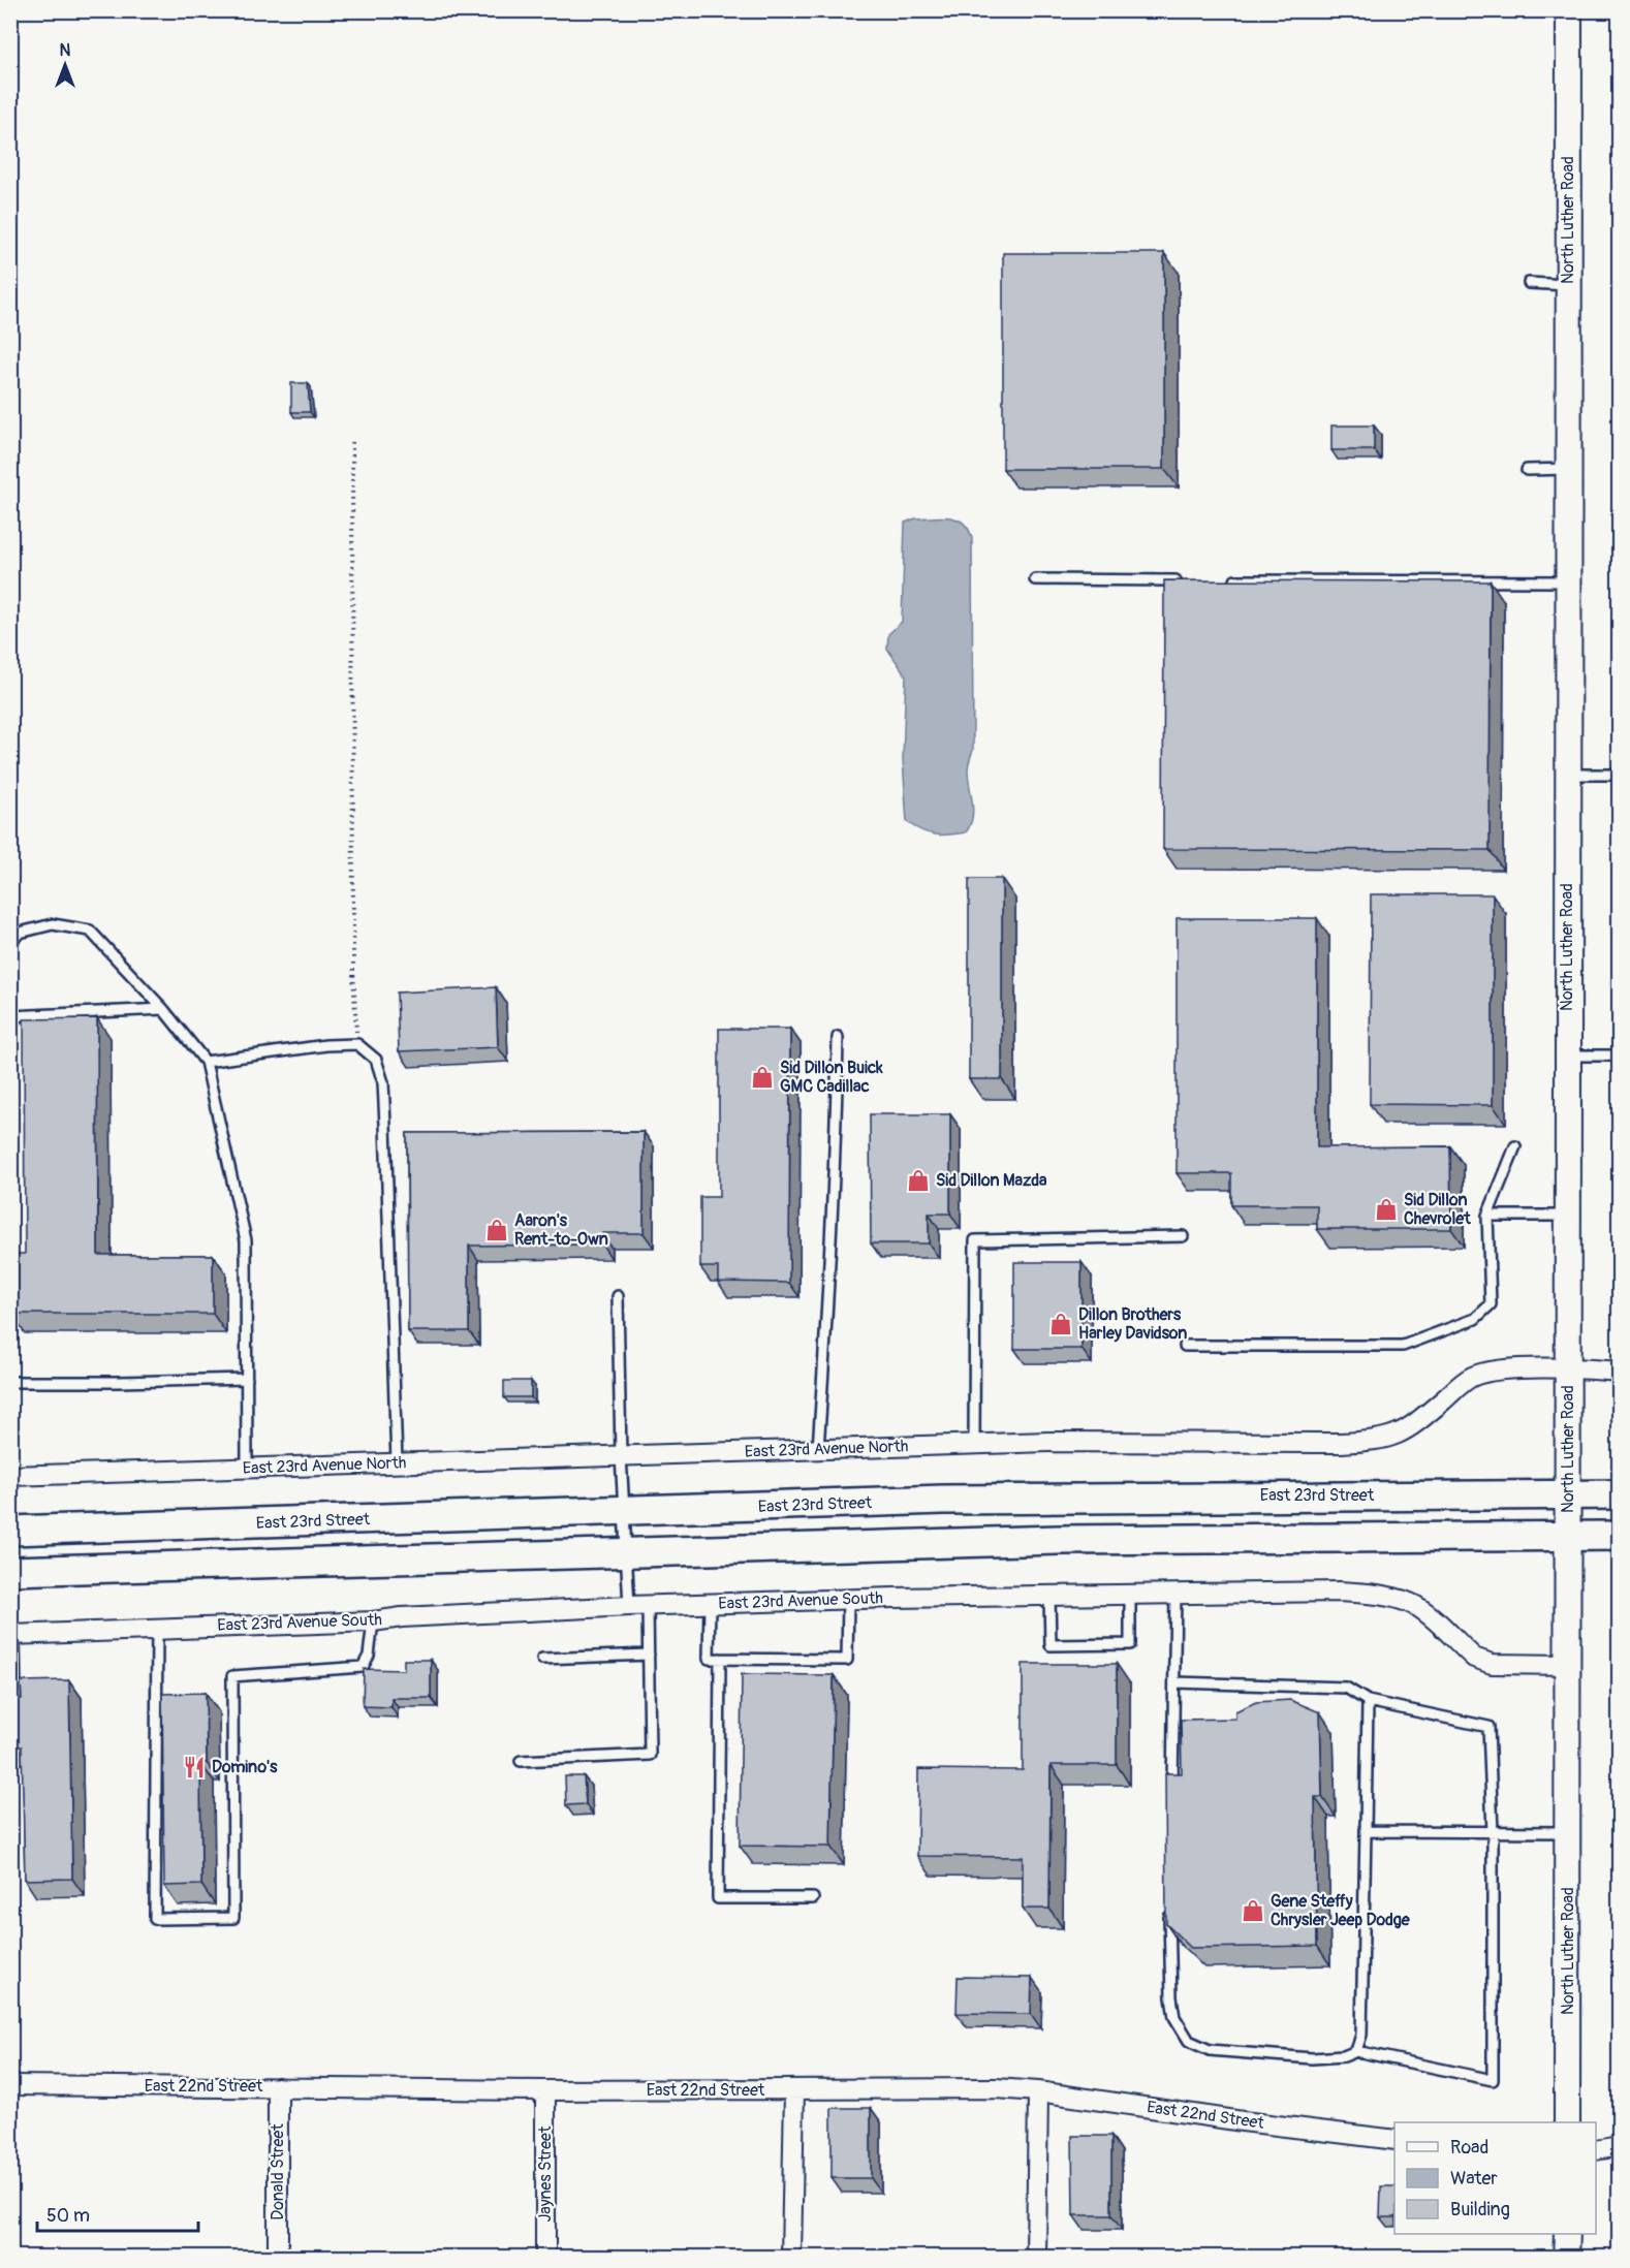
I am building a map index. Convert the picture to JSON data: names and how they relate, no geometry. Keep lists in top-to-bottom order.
{
  "streets": {
    "main road": ["East 23rd Street"],
    "street": [
      "North Luther Road",
      "East 23rd Avenue North",
      "East 23rd Avenue South",
      "East 22nd Street",
      "Donald Street",
      "Jaynes Street"
    ]
  },
  "crossings": [
    ["North Luther Road", "East 23rd Avenue North"],
    ["North Luther Road", "East 23rd Street"],
    ["North Luther Road", "East 23rd Avenue South"],
    ["East 22nd Street", "Donald Street"],
    ["East 22nd Street", "Jaynes Street"]
  ],
  "places": {
    "shop": [
      "Sid Dillon Buick GMC Cadillac",
      "Sid Dillon Mazda",
      "Sid Dillon Chevrolet",
      "Aaron's Rent-to-Own",
      "Dillon Brothers Harley Davidson",
      "Gene Steffy Chrysler Jeep Dodge"
    ],
    "restaurant": ["Domino's"]
  },
  "legend": ["Road", "Water", "Building"],
  "scale_bar": "50 m",
  "north": "top"
}
